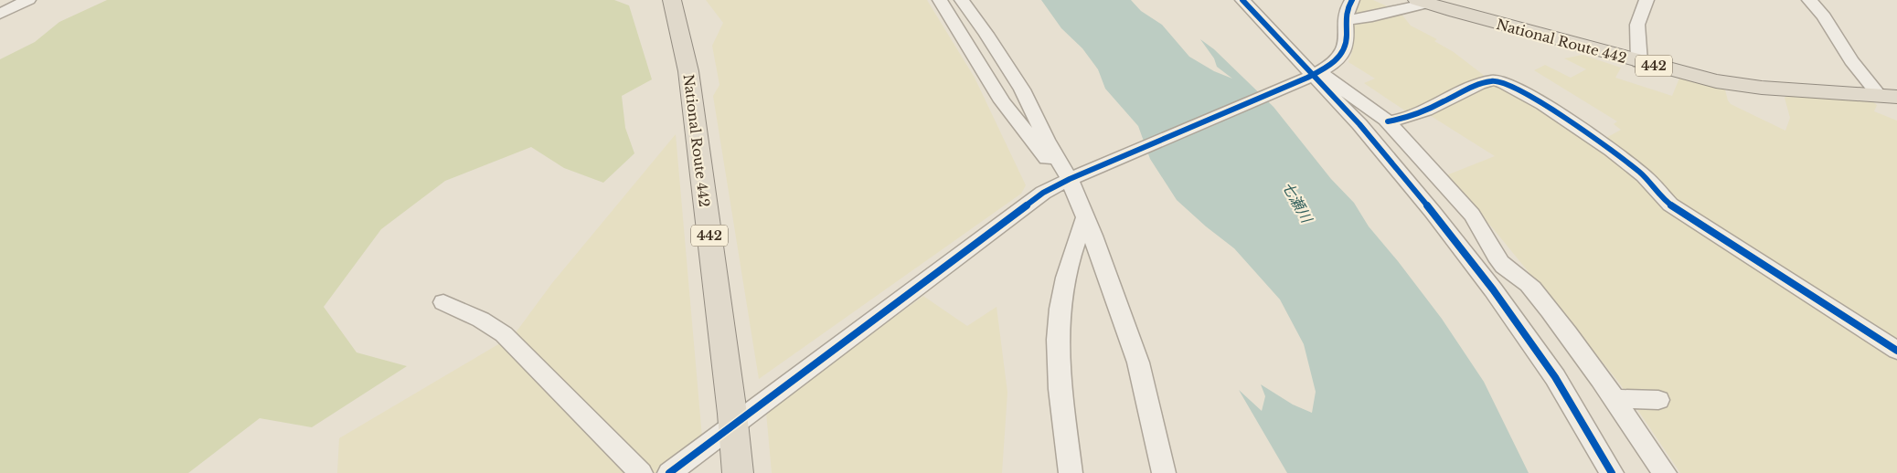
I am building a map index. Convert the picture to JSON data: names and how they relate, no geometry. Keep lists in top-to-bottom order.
{
  "streets": {
    "highway": ["National Route 442", "442"]
  },
  "water": ["七瀬川"]
}
